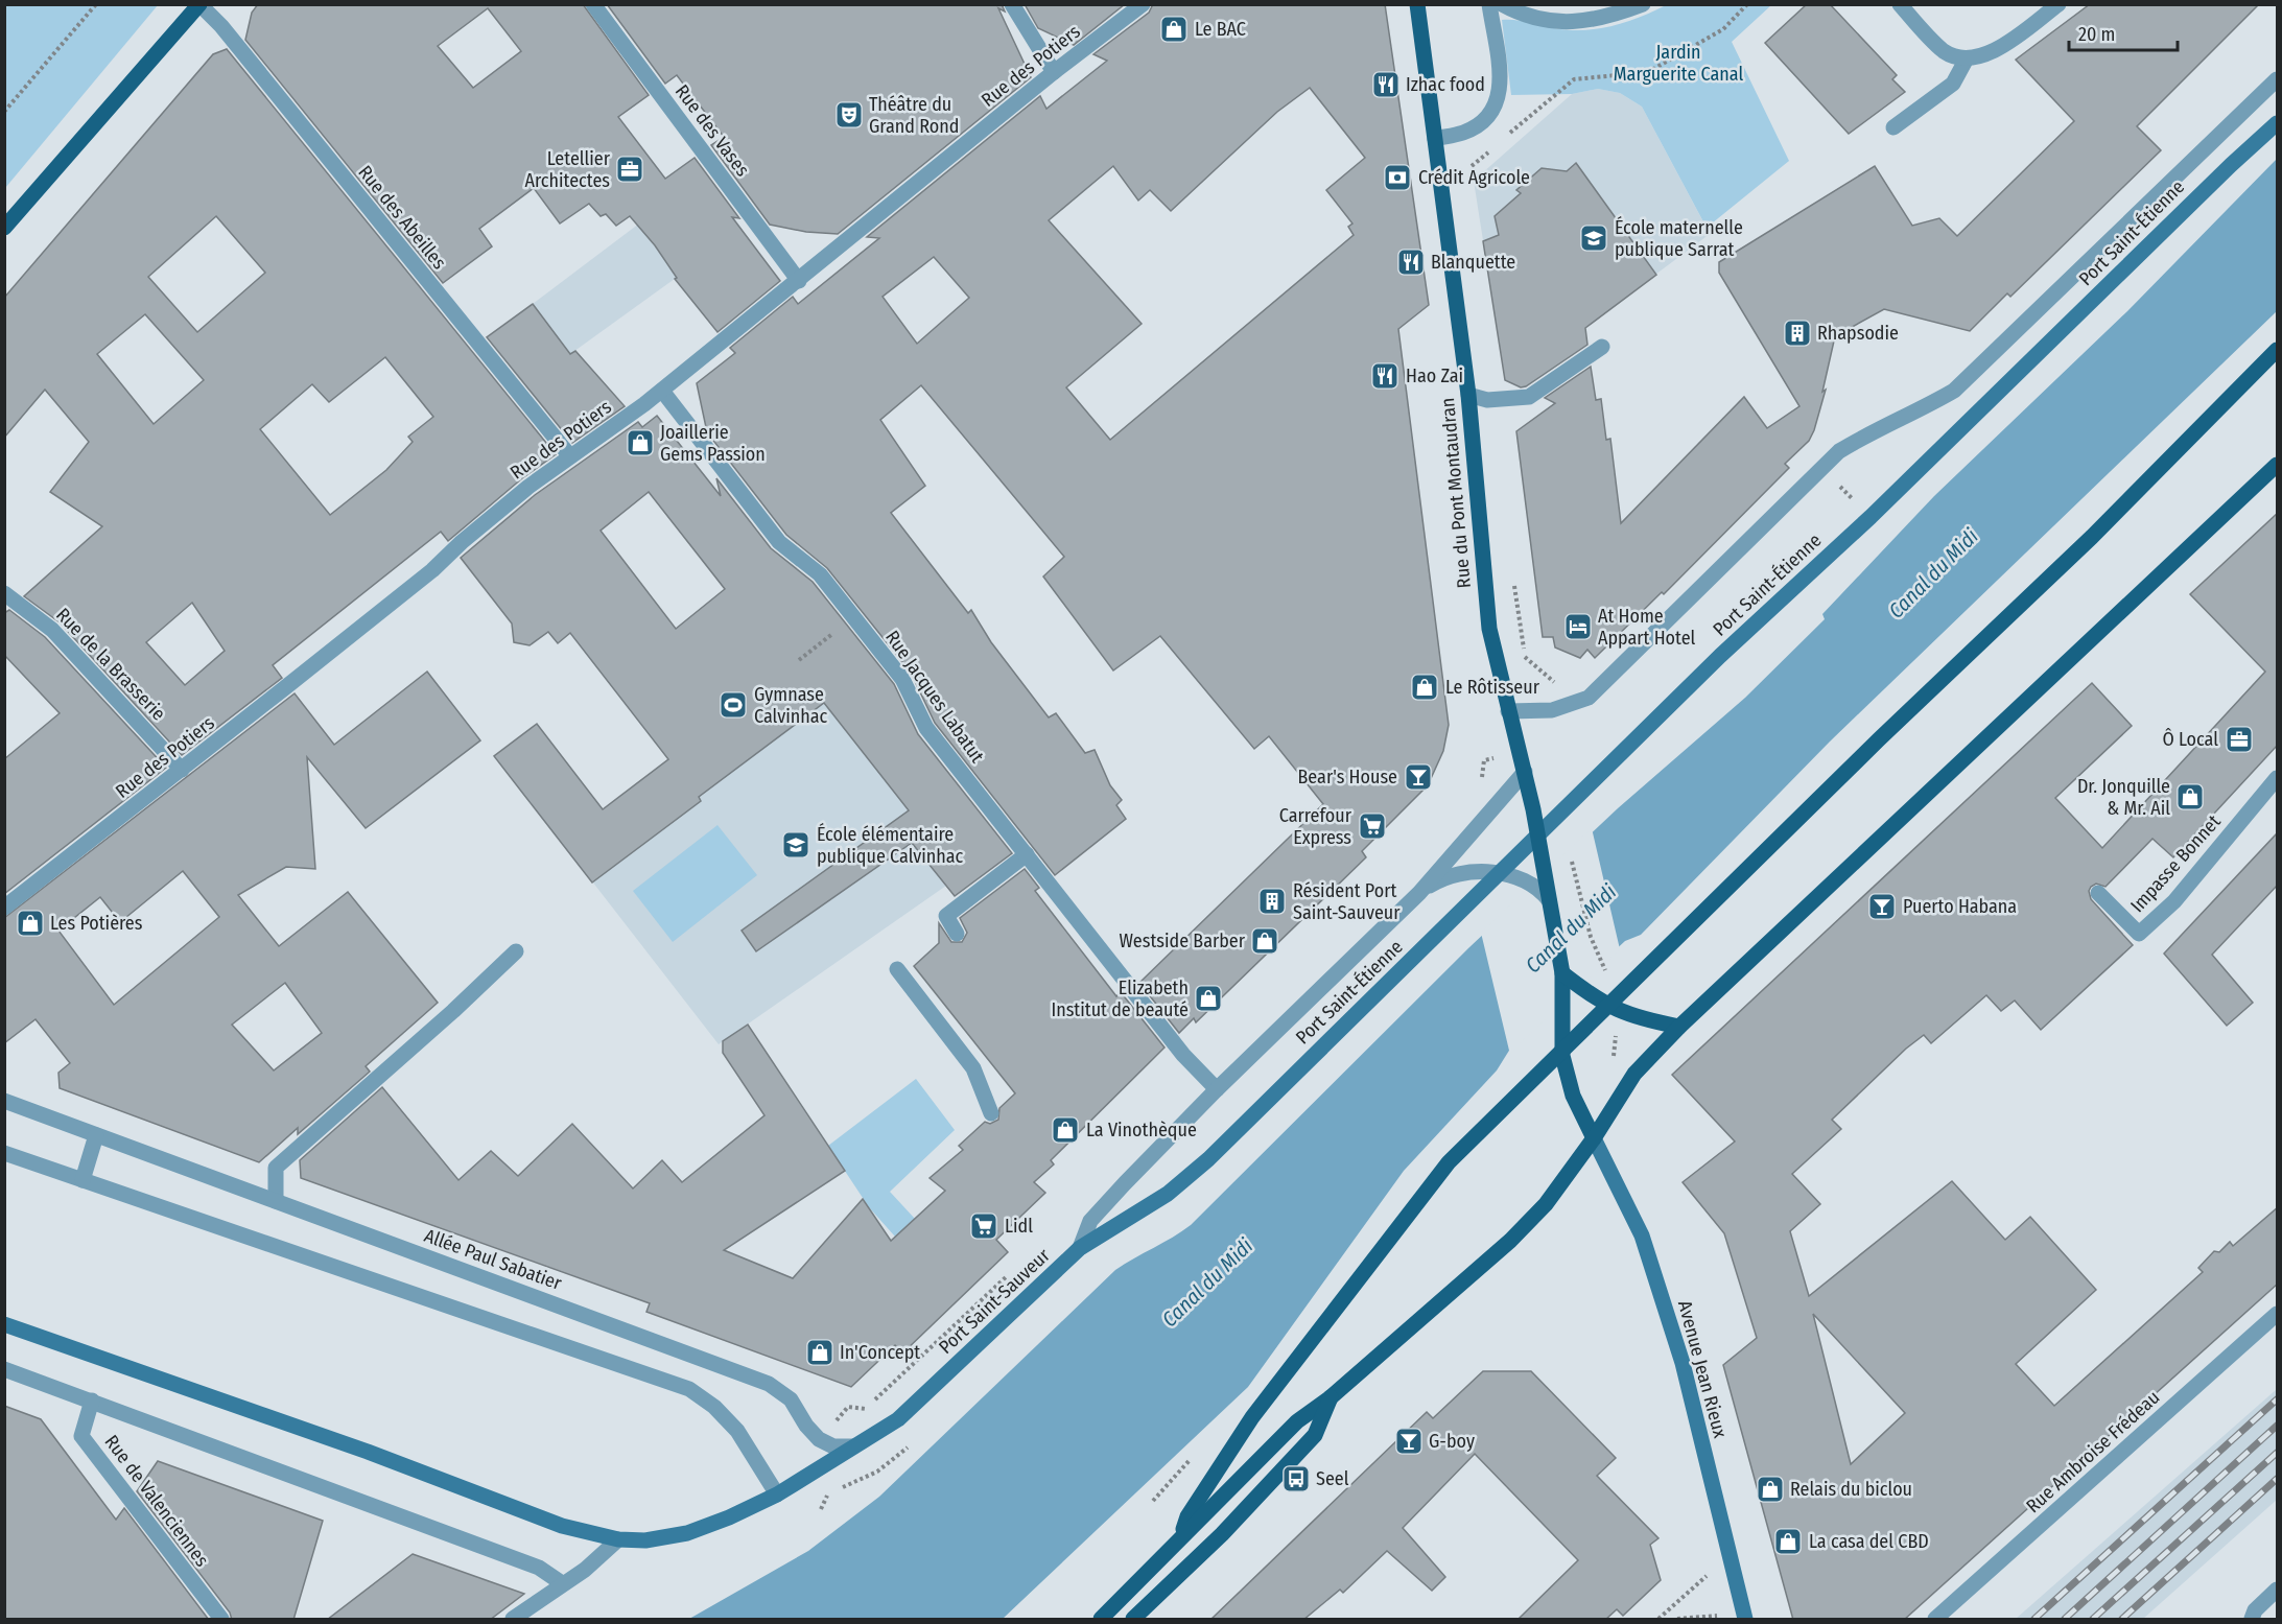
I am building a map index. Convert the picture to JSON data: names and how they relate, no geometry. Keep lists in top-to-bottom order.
{
  "streets": {
    "main road": [
      "Port Saint-Étienne",
      "Rue du Pont Montaudran",
      "Port Saint-Sauveur",
      "Avenue Jean Rieux"
    ],
    "street": [
      "Rue des Potiers",
      "Rue des Vases",
      "Rue des Abeilles",
      "Rue de la Brasserie",
      "Rue Jacques Labatut",
      "Impasse Bonnet",
      "Allée Paul Sabatier",
      "Rue Ambroise Frédeau",
      "Rue de Valenciennes"
    ]
  },
  "crossings": [
    ["Rue des Potiers", "Rue des Vases"],
    ["Rue des Potiers", "Rue des Abeilles"],
    ["Rue des Potiers", "Rue de la Brasserie"],
    ["Rue des Potiers", "Rue Jacques Labatut"],
    ["Port Saint-Étienne", "Rue du Pont Montaudran"],
    ["Port Saint-Étienne", "Port Saint-Sauveur"],
    ["Rue du Pont Montaudran", "Port Saint-Sauveur"],
    ["Rue du Pont Montaudran", "Avenue Jean Rieux"],
    ["Rue Jacques Labatut", "Port Saint-Sauveur"],
    ["Allée Paul Sabatier", "Port Saint-Sauveur"]
  ],
  "water": ["Canal du Midi"],
  "parks": ["Jardin Marguerite Canal"],
  "places": {
    "shop": [
      "Le BAC",
      "Joaillerie Gems Passion",
      "Le Rôtisseur",
      "Dr. Jonquille & Mr. Ail",
      "Les Potières",
      "Westside Barber",
      "Elizabeth Institut de beauté",
      "La Vinothèque",
      "In'Concept",
      "Relais du biclou",
      "La casa del CBD"
    ],
    "restaurant": ["Izhac food", "Blanquette", "Hao Zai"],
    "theatre": ["Théâtre du Grand Rond"],
    "office": ["Letellier Architectes", "Ô Local"],
    "bank": ["Crédit Agricole"],
    "school or university": ["École maternelle publique Sarrat", "École élémentaire publique Calvinhac"],
    "building": ["Rhapsodie", "Résident Port Saint-Sauveur"],
    "hotel": ["At Home Appart Hotel"],
    "sports": ["Gymnase Calvinhac"],
    "bar": ["Bear's House", "Puerto Habana", "G-boy"],
    "supermarket": ["Carrefour Express", "Lidl"],
    "bus stop": ["Seel"]
  },
  "scale_bar": "20 m"
}
